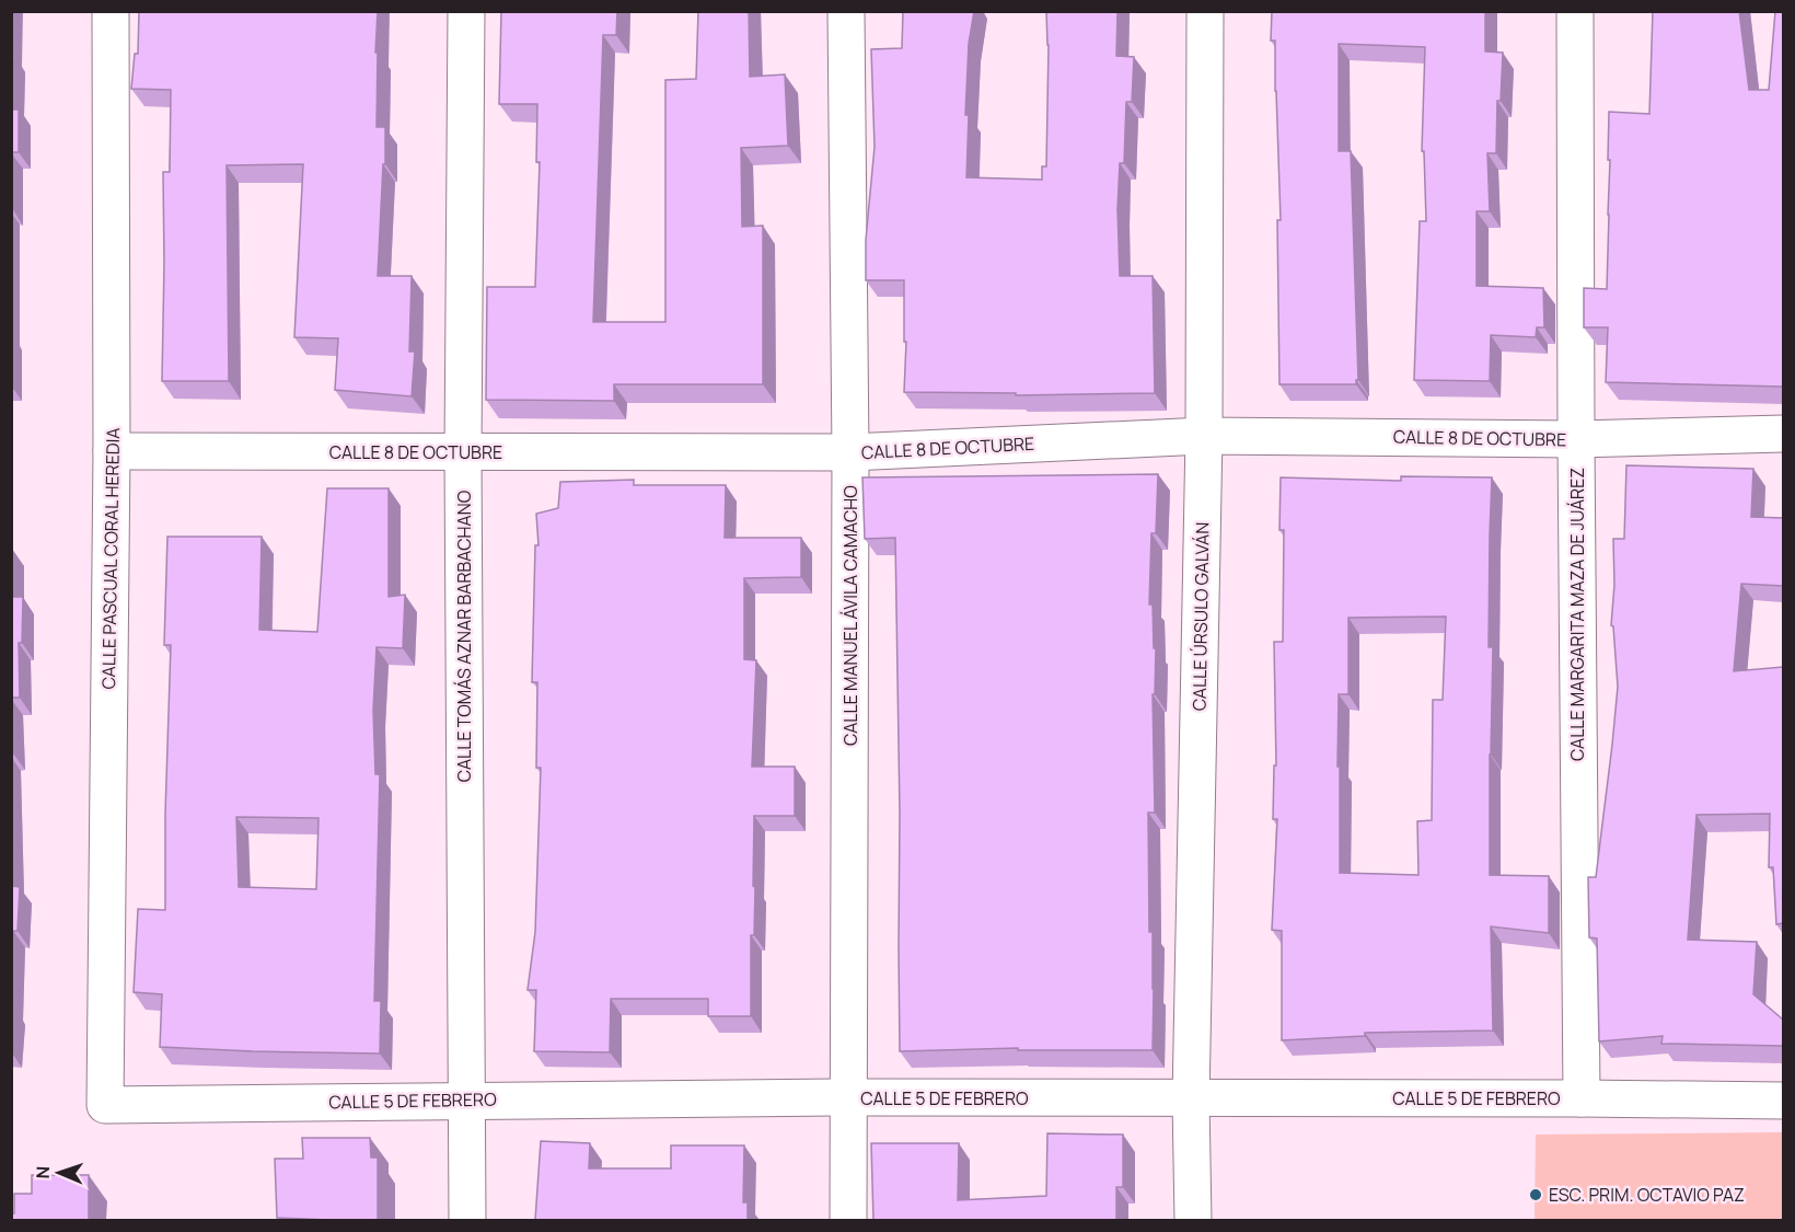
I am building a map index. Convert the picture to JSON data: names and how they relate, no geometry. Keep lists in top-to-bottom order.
{
  "streets": {
    "street": [
      "CALLE 8 DE OCTUBRE",
      "CALLE PASCUAL CORAL HEREDIA",
      "CALLE MARGARITA MAZA DE JUÁREZ",
      "CALLE MANUEL ÁVILA CAMACHO",
      "CALLE ÚRSULO GALVÁN",
      "CALLE TOMÁS AZNAR BARBACHANO",
      "CALLE 5 DE FEBRERO"
    ]
  },
  "crossings": [
    ["CALLE 8 DE OCTUBRE", "CALLE PASCUAL CORAL HEREDIA"],
    ["CALLE 8 DE OCTUBRE", "CALLE MARGARITA MAZA DE JUÁREZ"],
    ["CALLE 8 DE OCTUBRE", "CALLE MANUEL ÁVILA CAMACHO"],
    ["CALLE 8 DE OCTUBRE", "CALLE ÚRSULO GALVÁN"],
    ["CALLE 8 DE OCTUBRE", "CALLE TOMÁS AZNAR BARBACHANO"],
    ["CALLE PASCUAL CORAL HEREDIA", "CALLE 5 DE FEBRERO"],
    ["CALLE MARGARITA MAZA DE JUÁREZ", "CALLE 5 DE FEBRERO"],
    ["CALLE MANUEL ÁVILA CAMACHO", "CALLE 5 DE FEBRERO"],
    ["CALLE ÚRSULO GALVÁN", "CALLE 5 DE FEBRERO"],
    ["CALLE TOMÁS AZNAR BARBACHANO", "CALLE 5 DE FEBRERO"]
  ],
  "places": ["ESC. PRIM. OCTAVIO PAZ"],
  "north": "left"
}
